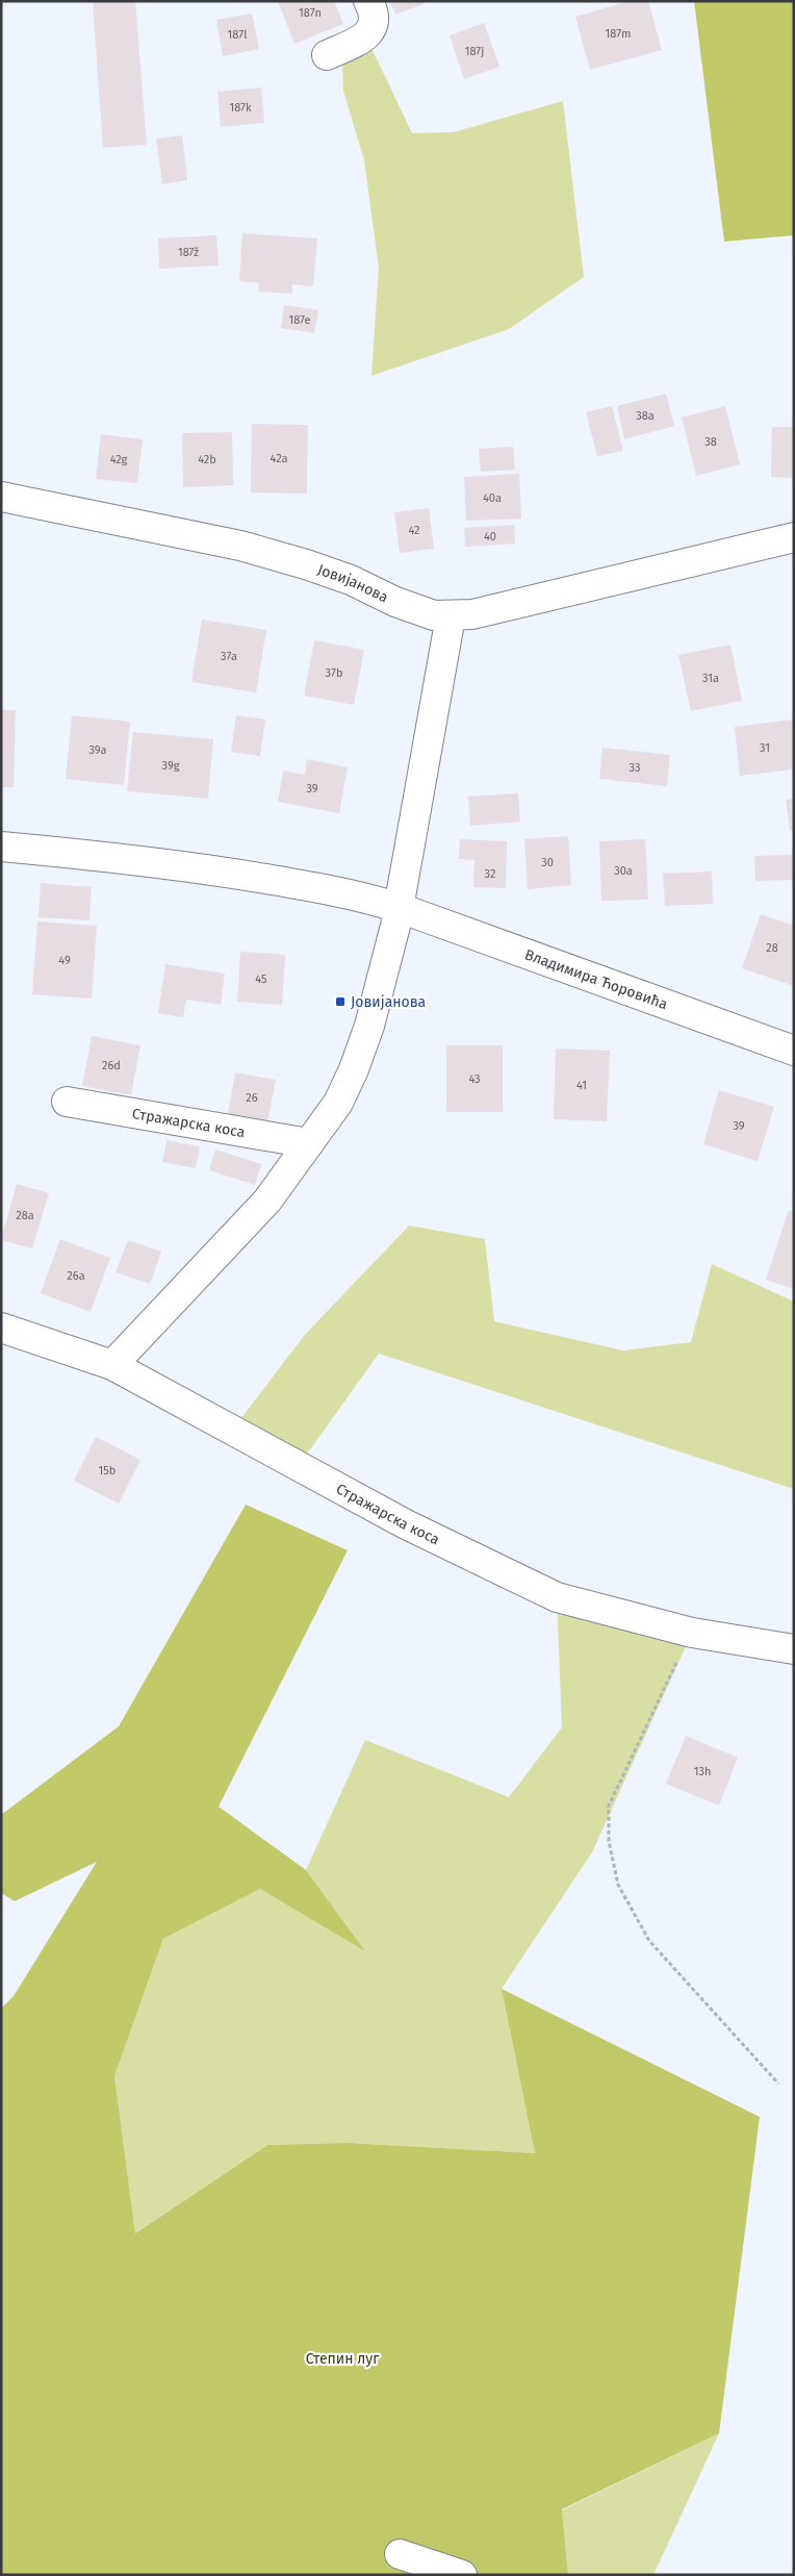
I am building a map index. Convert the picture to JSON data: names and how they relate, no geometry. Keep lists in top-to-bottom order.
{
  "streets": {
    "street": ["Јовијанова", "Владимира Ћоровића", "Стражарска коса"]
  },
  "parks": ["Степин луг"],
  "places": {
    "transit": ["Јовијанова"]
  },
  "house_numbers": [
    "187n",
    "187m",
    "187l",
    "187j",
    "187k",
    "187ž",
    "187e",
    "38a",
    "38",
    "42a",
    "42g",
    "42b",
    "40a",
    "42",
    "40",
    "37a",
    "37b",
    "31a",
    "31",
    "39a",
    "39g",
    "33",
    "39",
    "30",
    "30a",
    "32",
    "28",
    "49",
    "45",
    "26d",
    "43",
    "41",
    "26",
    "39",
    "28a",
    "26a",
    "15b",
    "13h"
  ]
}
